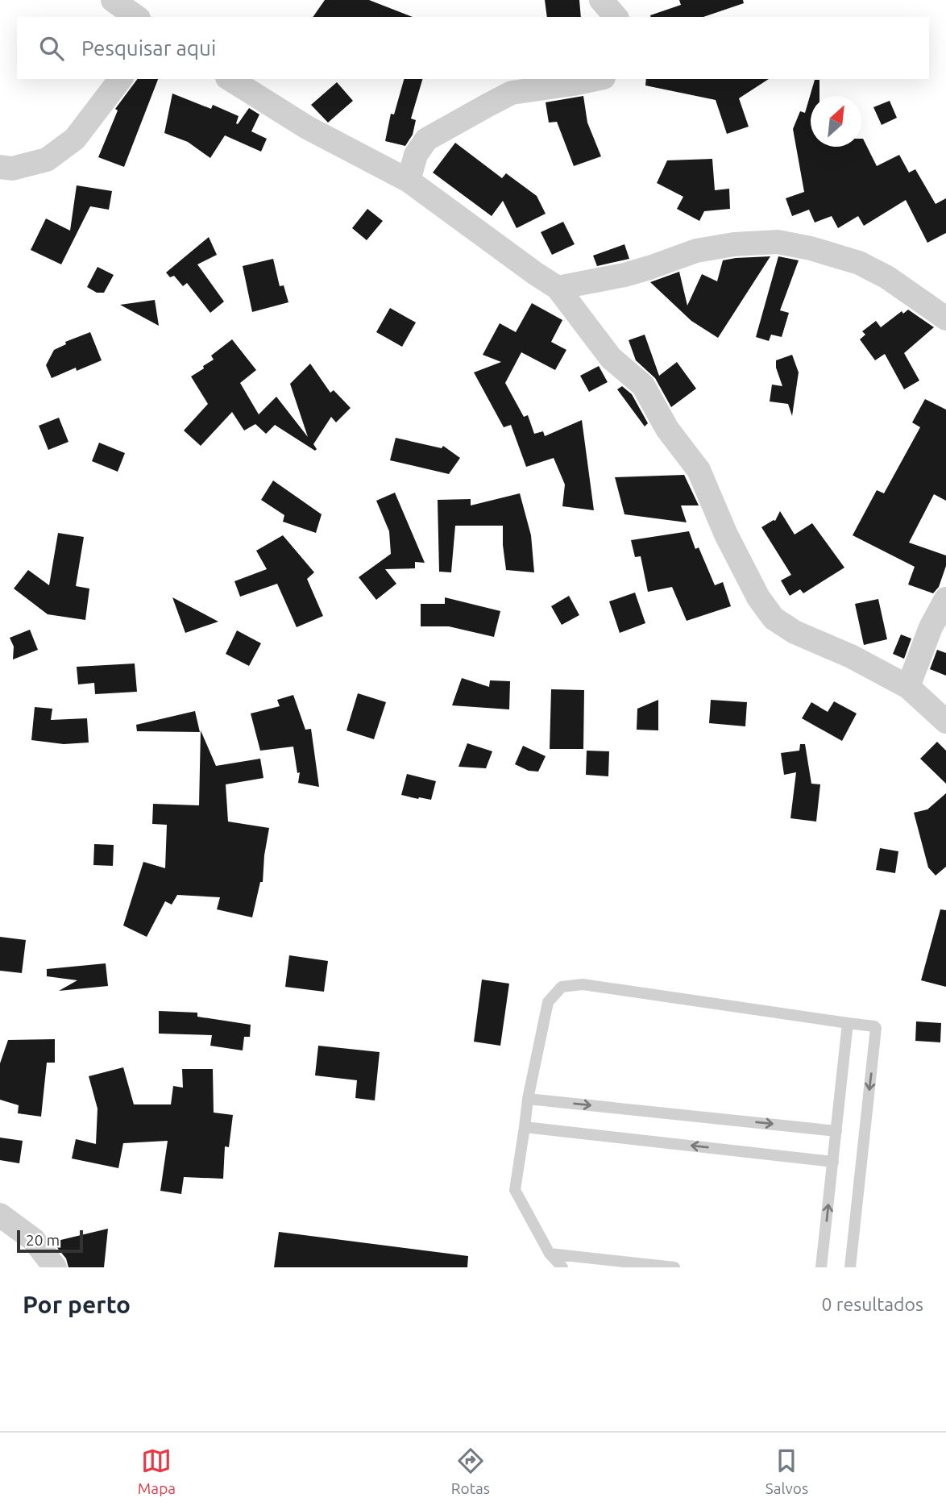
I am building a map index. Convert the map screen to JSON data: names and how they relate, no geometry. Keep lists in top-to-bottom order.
{
  "scale_bar": "20 m",
  "north": "top right",
  "page": {
    "search": "Pesquisar aqui",
    "scale": "20 m",
    "heading": ["Por perto", "0 resultados"],
    "nav": ["Mapa", "Rotas", "Salvos"]
  }
}
